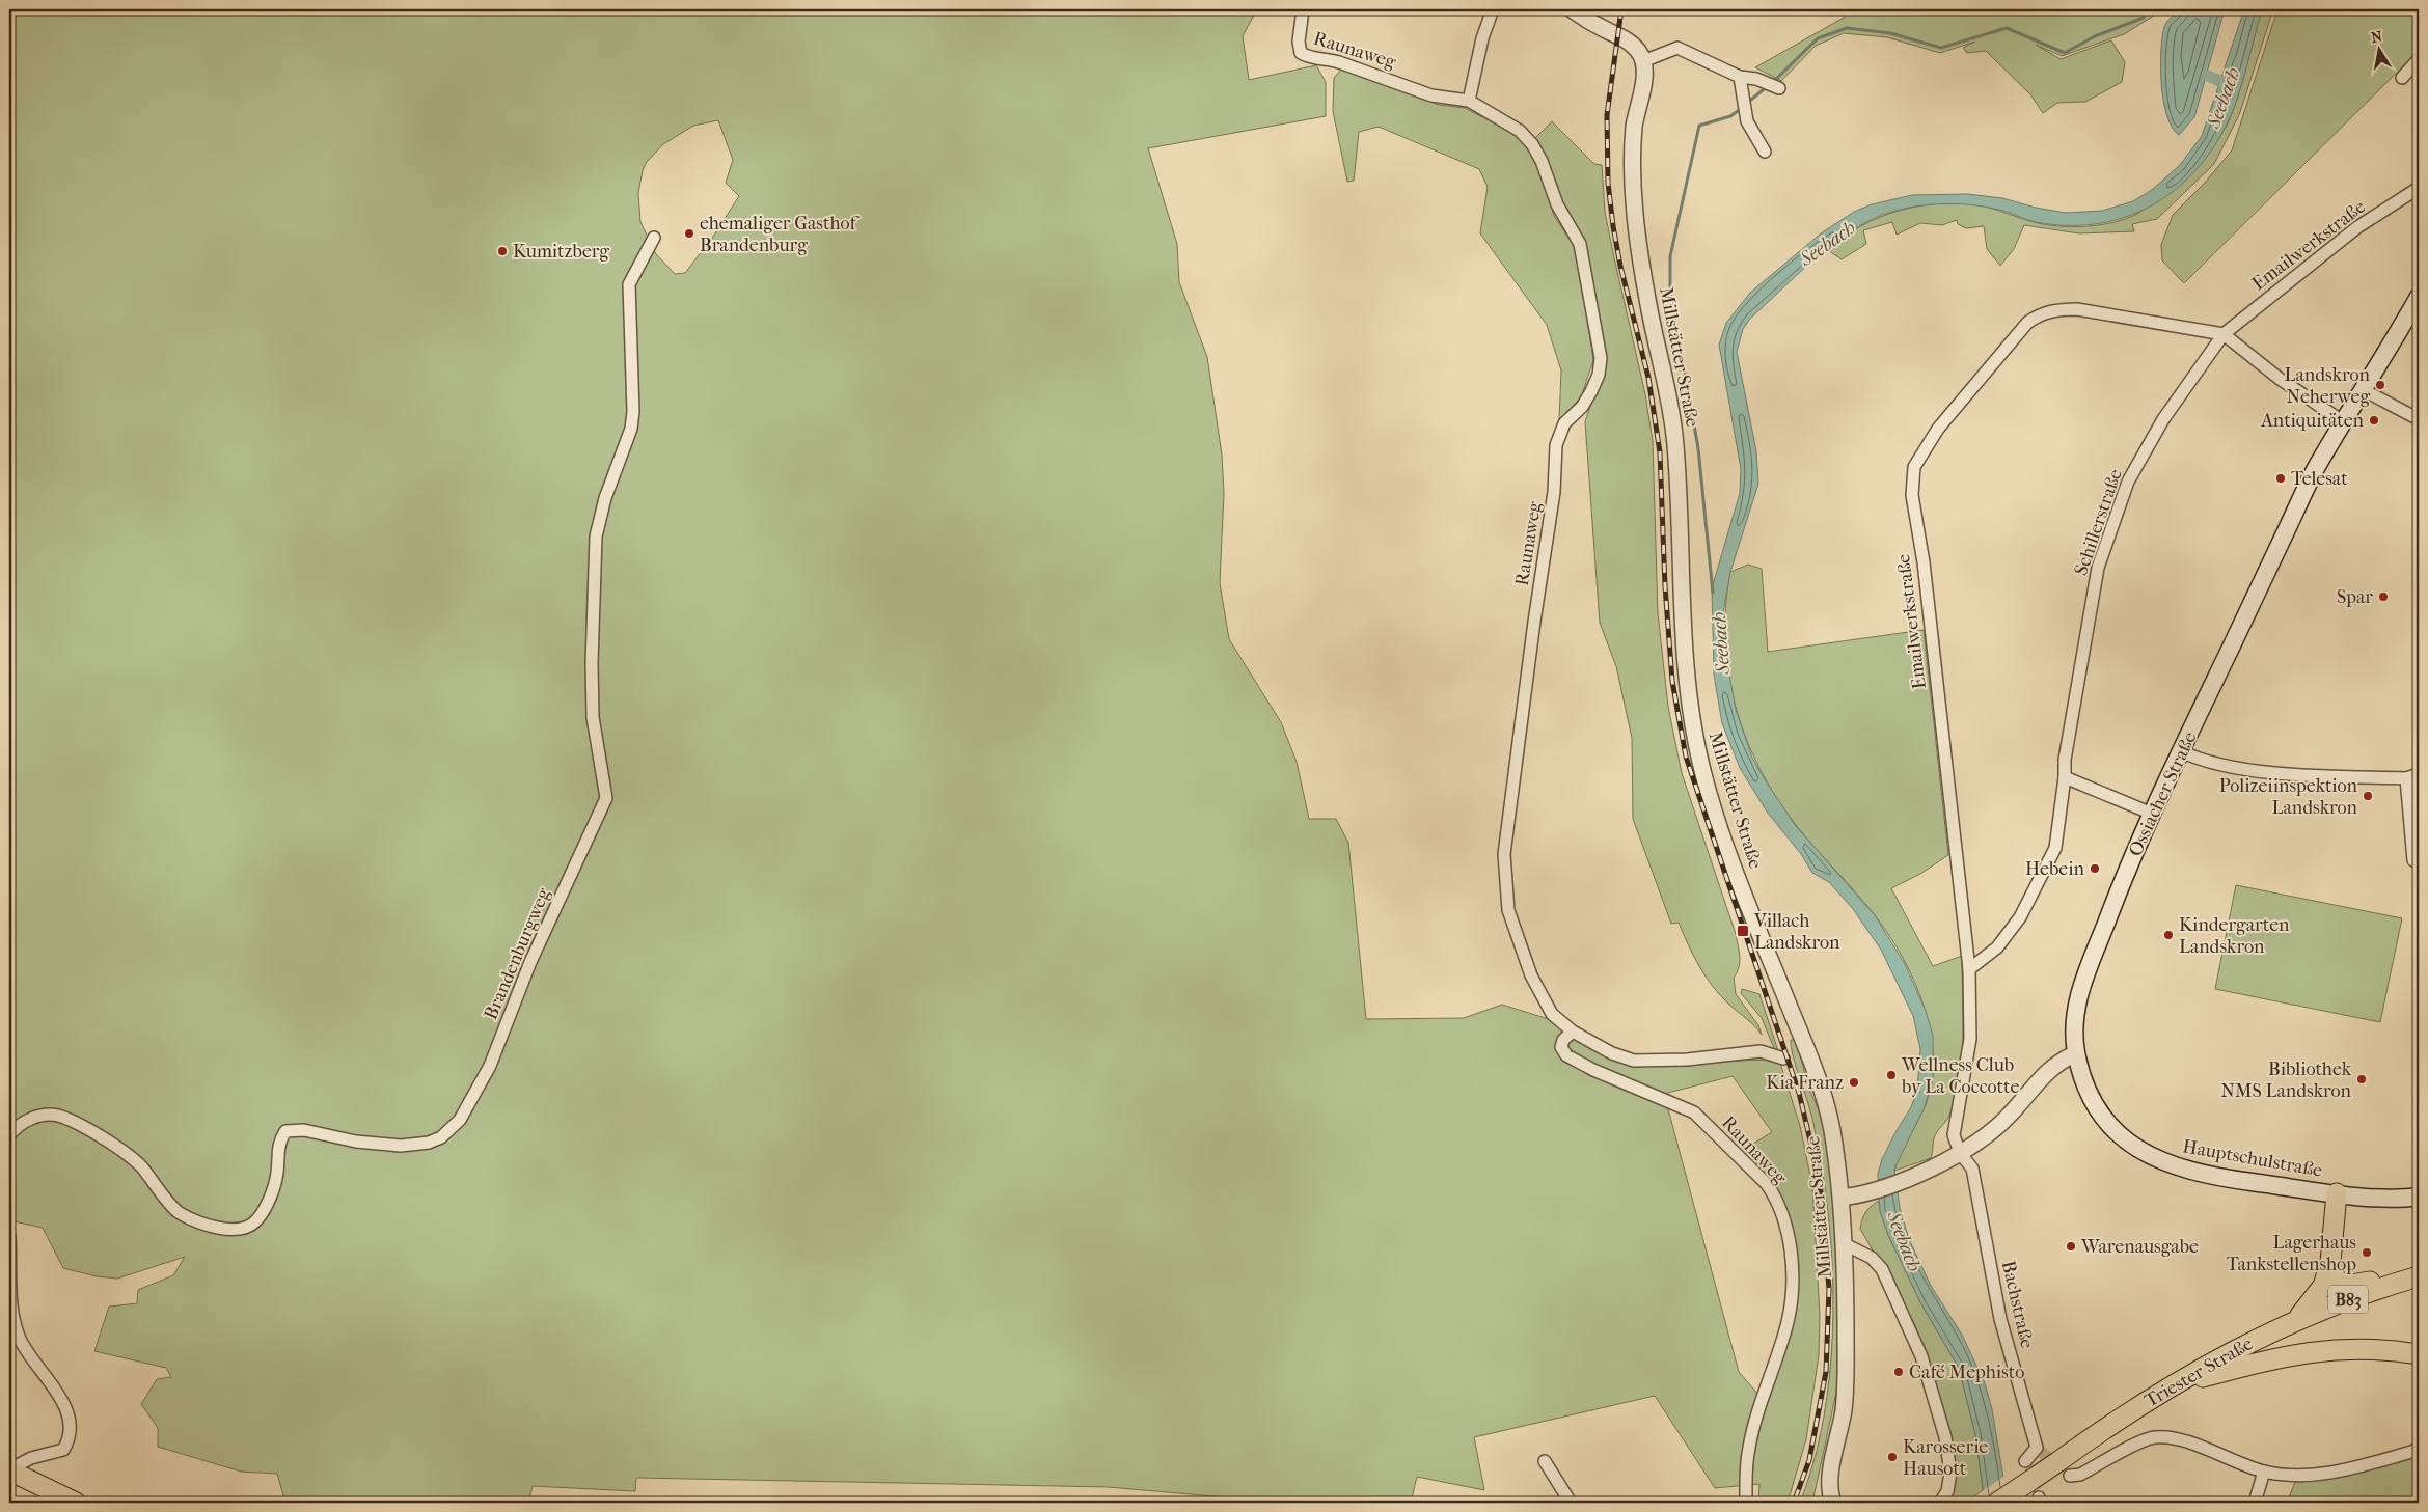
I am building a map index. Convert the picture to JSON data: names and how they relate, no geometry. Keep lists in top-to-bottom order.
{
  "streets": {
    "main road": [
      "Ossiacher Straße",
      "Hauptschulstraße",
      "B83",
      "Triester Straße"
    ],
    "street": [
      "Raunaweg",
      "Emailwerkstraße",
      "Millstätter Straße",
      "Schillerstraße",
      "Brandenburgweg",
      "Bachstraße"
    ]
  },
  "crossings": [
    ["Emailwerkstraße", "Schillerstraße"],
    ["Emailwerkstraße", "Ossiacher Straße"],
    ["Emailwerkstraße", "Bachstraße"],
    ["Ossiacher Straße", "Hauptschulstraße"]
  ],
  "water": ["Seebach"],
  "places": {
    "other": [
      "ehemaliger Gasthof Brandenburg",
      "Kumitzberg",
      "Landskron Neherweg",
      "Antiquitäten",
      "Telesat",
      "Spar",
      "Polizeiinspektion Landskron",
      "Hebein",
      "Kindergarten Landskron",
      "Wellness Club by La Coccotte",
      "Bibliothek NMS Landskron",
      "Kia Franz",
      "Warenausgabe",
      "Lagerhaus Tankstellenshop",
      "Café Mephisto",
      "Karosserie Hausott"
    ],
    "transit": ["Villach Landskron"]
  },
  "north": "top"
}
